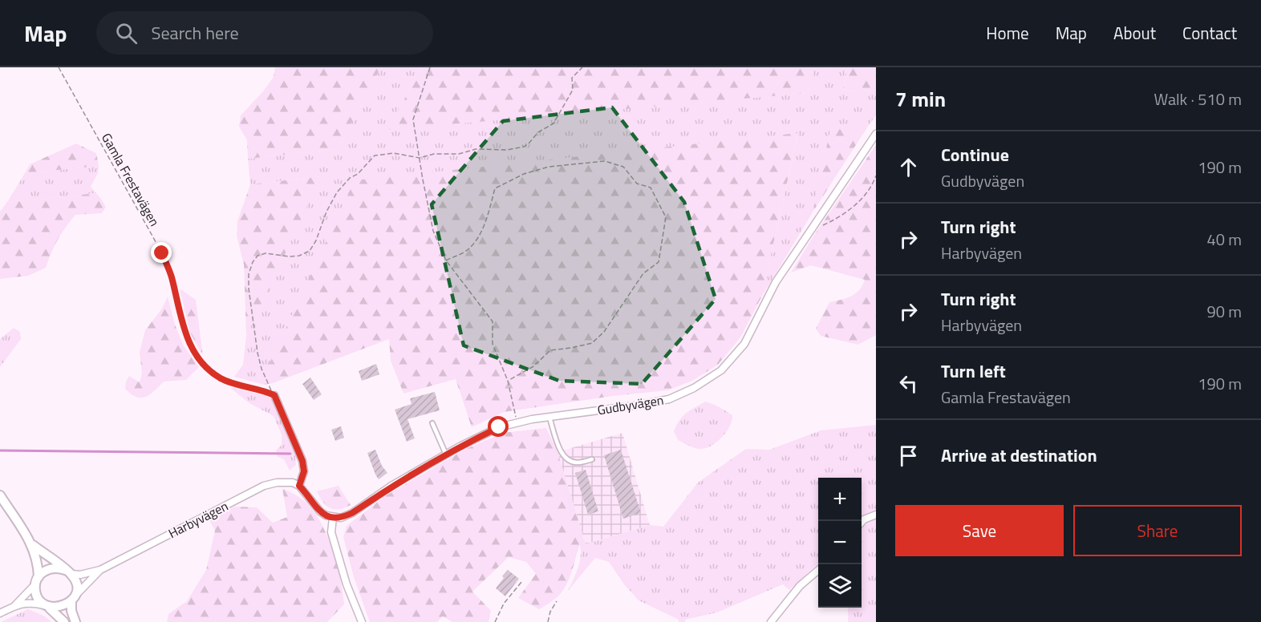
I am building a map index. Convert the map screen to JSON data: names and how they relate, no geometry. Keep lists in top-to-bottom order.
{
  "streets": {
    "street": ["Gudbyvägen", "Harbyvägen"],
    "path": ["Gamla Frestavägen"]
  },
  "page": {
    "header": "Map",
    "search": "Search here",
    "nav": [
      "Home",
      "Map",
      "About",
      "Contact"
    ],
    "heading": ["7 min", "Walk · 510 m"],
    "list": [
      ["Continue", "Gudbyvägen", "190 m"],
      ["Turn right", "Harbyvägen", "40 m"],
      ["Turn right", "Harbyvägen", "90 m"],
      ["Turn left", "Gamla Frestavägen", "190 m"],
      "Arrive at destination"
    ],
    "map_buttons": ["+", "−"],
    "buttons": ["Save", "Share"]
  }
}
